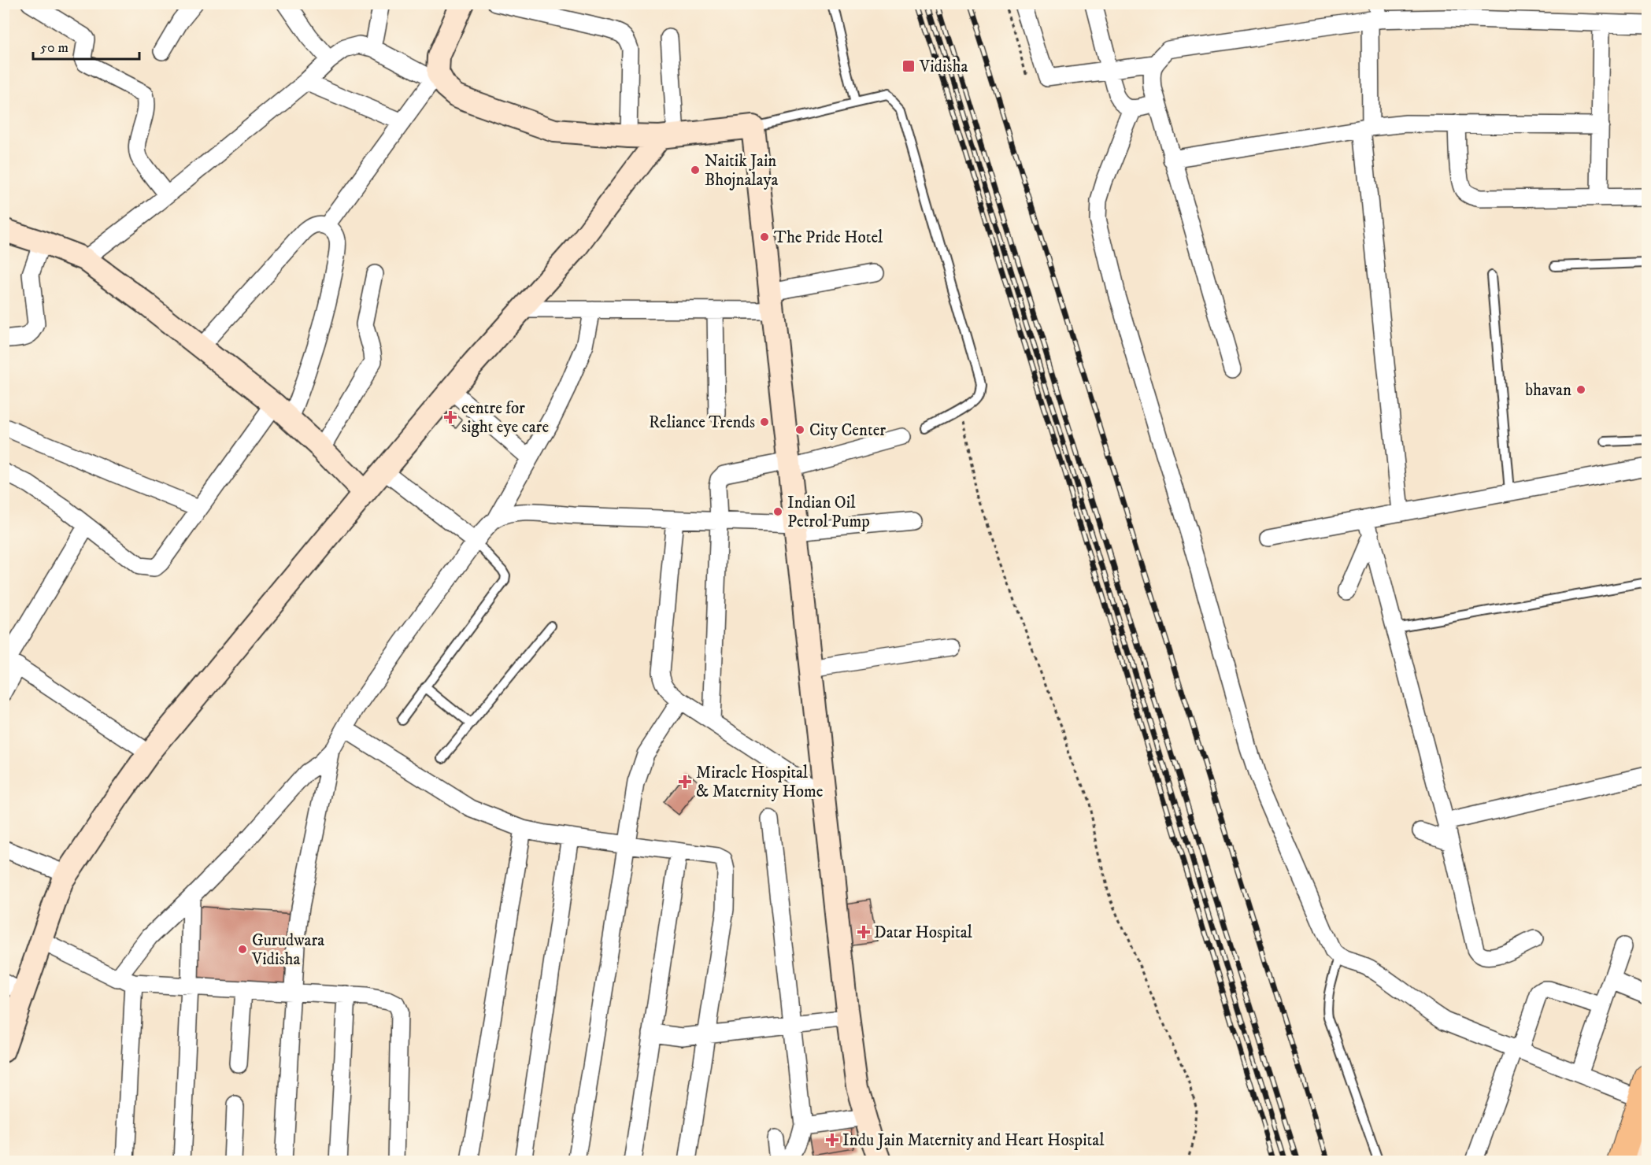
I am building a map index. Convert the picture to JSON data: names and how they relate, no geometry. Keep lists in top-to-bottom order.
{
  "places": {
    "transit": ["Vidisha"],
    "other": [
      "Naitik Jain Bhojnalaya",
      "The Pride Hotel",
      "bhavan",
      "Reliance Trends",
      "City Center",
      "Indian Oil Petrol Pump",
      "Gurudwara Vidisha"
    ],
    "health": [
      "centre for sight eye care",
      "Miracle Hospital & Maternity Home",
      "Datar Hospital",
      "Indu Jain Maternity and Heart Hospital"
    ]
  },
  "scale_bar": "50 m"
}
